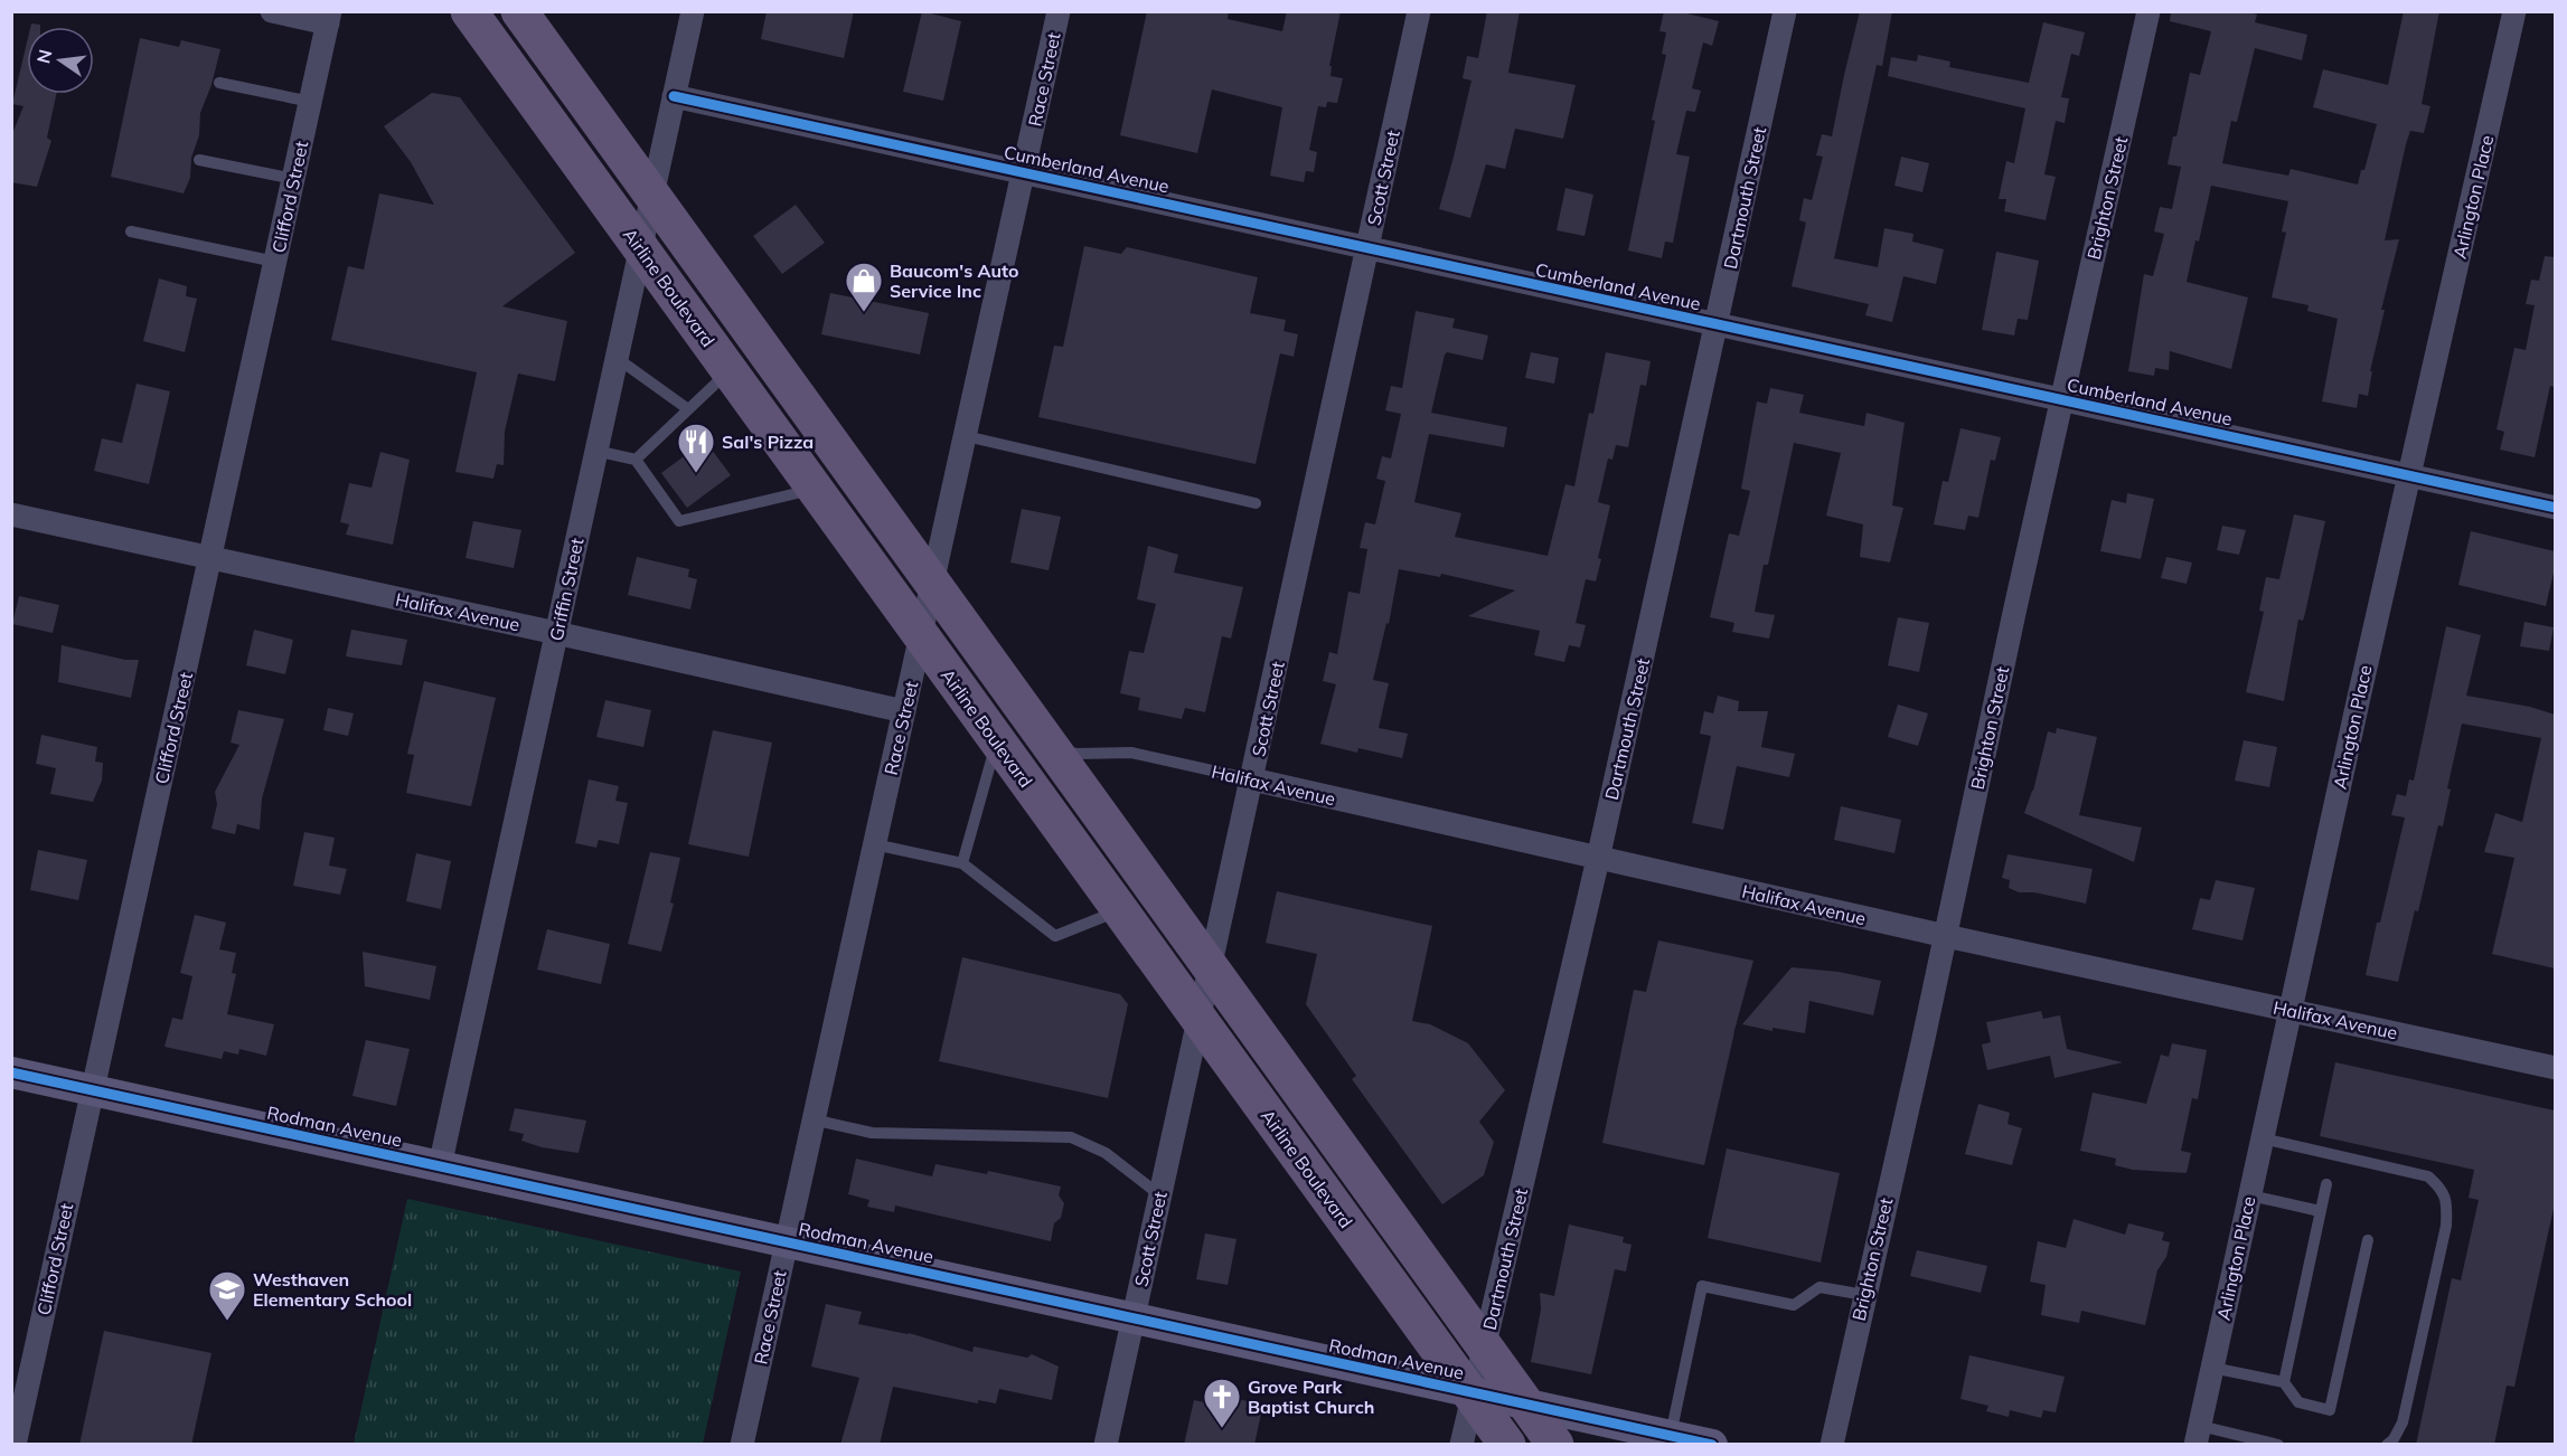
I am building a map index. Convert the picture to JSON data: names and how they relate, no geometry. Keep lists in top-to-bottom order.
{
  "streets": {
    "main road": ["Airline Boulevard"],
    "street": [
      "Race Street",
      "Cumberland Avenue",
      "Scott Street",
      "Clifford Street",
      "Arlington Place",
      "Dartmouth Street",
      "Brighton Street",
      "Griffin Street",
      "Halifax Avenue",
      "Rodman Avenue"
    ]
  },
  "crossings": [
    ["Race Street", "Cumberland Avenue"],
    ["Race Street", "Airline Boulevard"],
    ["Race Street", "Halifax Avenue"],
    ["Race Street", "Rodman Avenue"],
    ["Cumberland Avenue", "Scott Street"],
    ["Cumberland Avenue", "Arlington Place"],
    ["Cumberland Avenue", "Dartmouth Street"],
    ["Cumberland Avenue", "Brighton Street"],
    ["Cumberland Avenue", "Griffin Street"],
    ["Scott Street", "Airline Boulevard"],
    ["Scott Street", "Halifax Avenue"],
    ["Scott Street", "Rodman Avenue"],
    ["Clifford Street", "Halifax Avenue"],
    ["Clifford Street", "Rodman Avenue"],
    ["Arlington Place", "Halifax Avenue"],
    ["Dartmouth Street", "Airline Boulevard"],
    ["Dartmouth Street", "Halifax Avenue"],
    ["Dartmouth Street", "Rodman Avenue"],
    ["Brighton Street", "Halifax Avenue"],
    ["Airline Boulevard", "Griffin Street"],
    ["Airline Boulevard", "Rodman Avenue"],
    ["Griffin Street", "Halifax Avenue"],
    ["Griffin Street", "Rodman Avenue"]
  ],
  "places": {
    "shop": ["Baucom's Auto Service Inc"],
    "restaurant": ["Sal's Pizza"],
    "school or university": ["Westhaven Elementary School"],
    "church": ["Grove Park Baptist Church"]
  },
  "north": "left"
}
